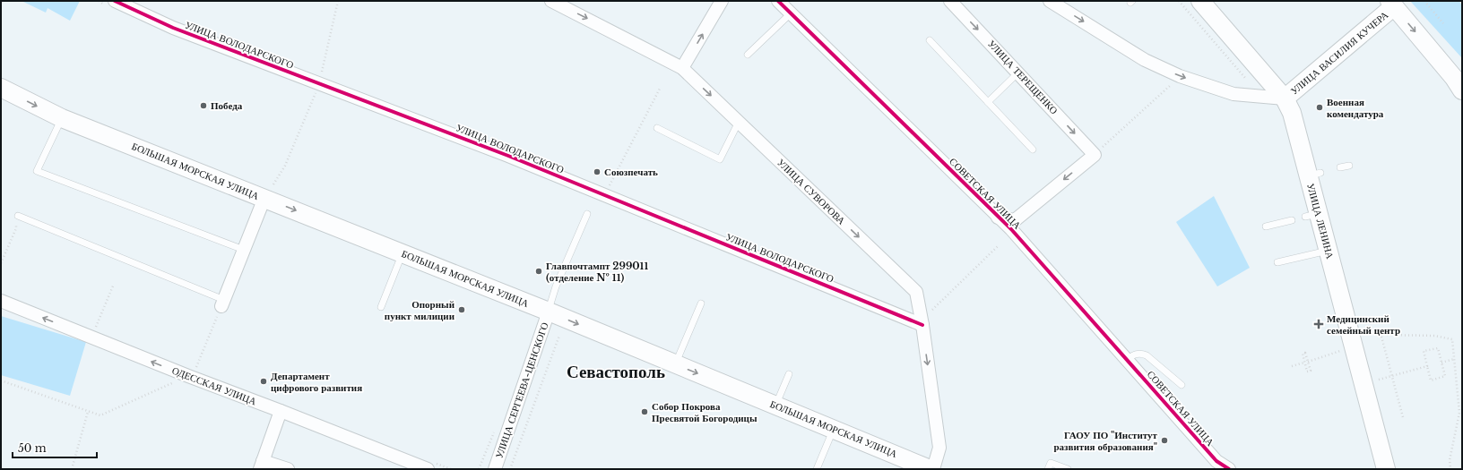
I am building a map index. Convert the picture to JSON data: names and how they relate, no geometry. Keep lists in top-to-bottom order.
{
  "streets": {
    "main road": ["УЛИЦА ВАСИЛИЯ КУЧЕРА", "БОЛЬШАЯ МОРСКАЯ УЛИЦА", "УЛИЦА ЛЕНИНА"],
    "street": [
      "УЛИЦА ВОЛОДАРСКОГО",
      "УЛИЦА ТЕРЕЩЕНКО",
      "УЛИЦА СУВОРОВА",
      "СОВЕТСКАЯ УЛИЦА",
      "ОДЕССКАЯ УЛИЦА",
      "УЛИЦА СЕРГЕЕВА-ЦЕНСКОГО"
    ]
  },
  "crossings": [
    ["УЛИЦА ВОЛОДАРСКОГО", "УЛИЦА СУВОРОВА"],
    ["УЛИЦА ВАСИЛИЯ КУЧЕРА", "УЛИЦА ЛЕНИНА"],
    ["БОЛЬШАЯ МОРСКАЯ УЛИЦА", "УЛИЦА СЕРГЕЕВА-ЦЕНСКОГО"]
  ],
  "one_way": [
    "УЛИЦА ВАСИЛИЯ КУЧЕРА",
    "УЛИЦА ТЕРЕЩЕНКО",
    "БОЛЬШАЯ МОРСКАЯ УЛИЦА",
    "УЛИЦА СУВОРОВА",
    "ОДЕССКАЯ УЛИЦА"
  ],
  "districts": ["Севастополь"],
  "places": {
    "other": [
      "Победа",
      "Военная комендатура",
      "Союзпечать",
      "Главпочтампт 299011 (отделение № 11)",
      "Опорный пункт милиции",
      "Департамент цифрового развития",
      "Собор Покрова Пресвятой Богородицы",
      "ГАОУ ПО \"Институт развития образования\""
    ],
    "health": ["Медицинский семейный центр"]
  },
  "scale_bar": "50 m"
}
